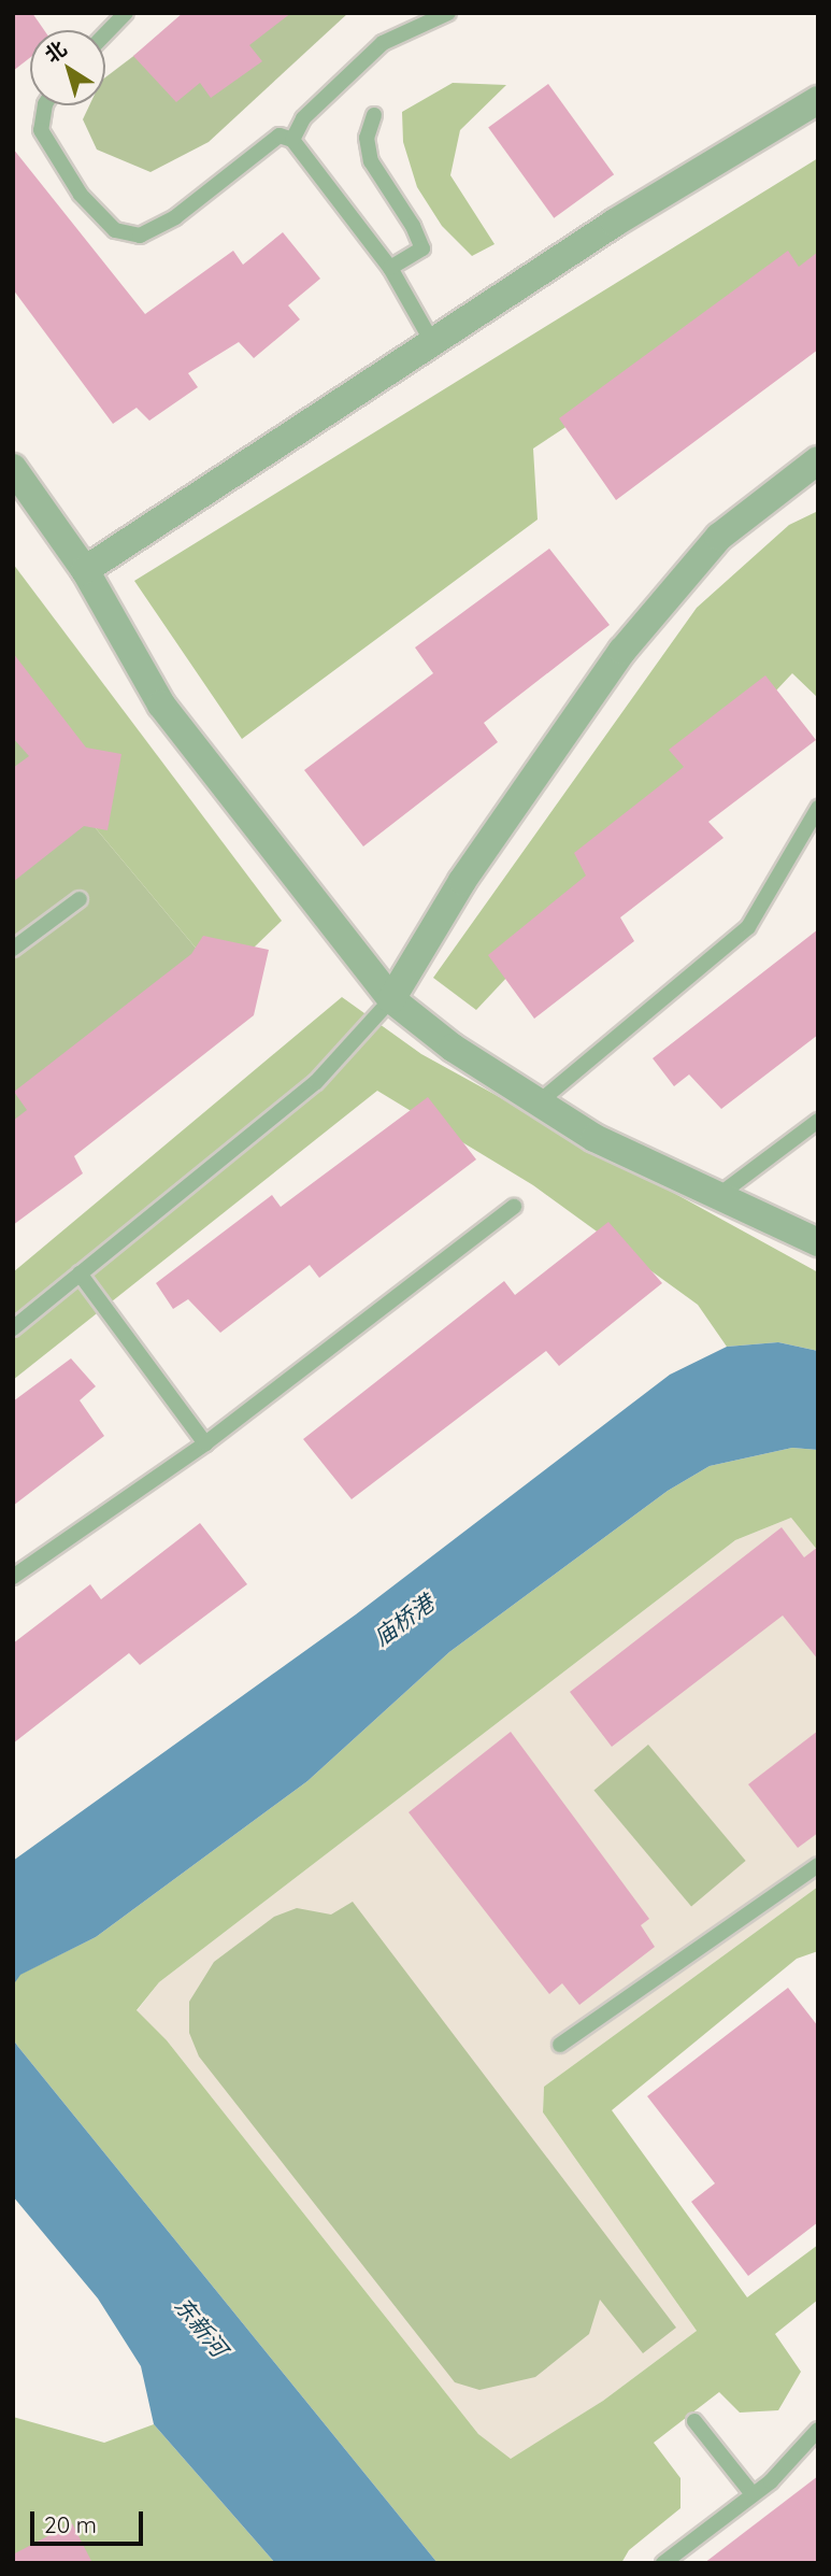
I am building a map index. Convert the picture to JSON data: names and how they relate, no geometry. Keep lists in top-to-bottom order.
{
  "water": ["庙桥港", "东新河"],
  "scale_bar": "20 m",
  "north": "top left"
}
